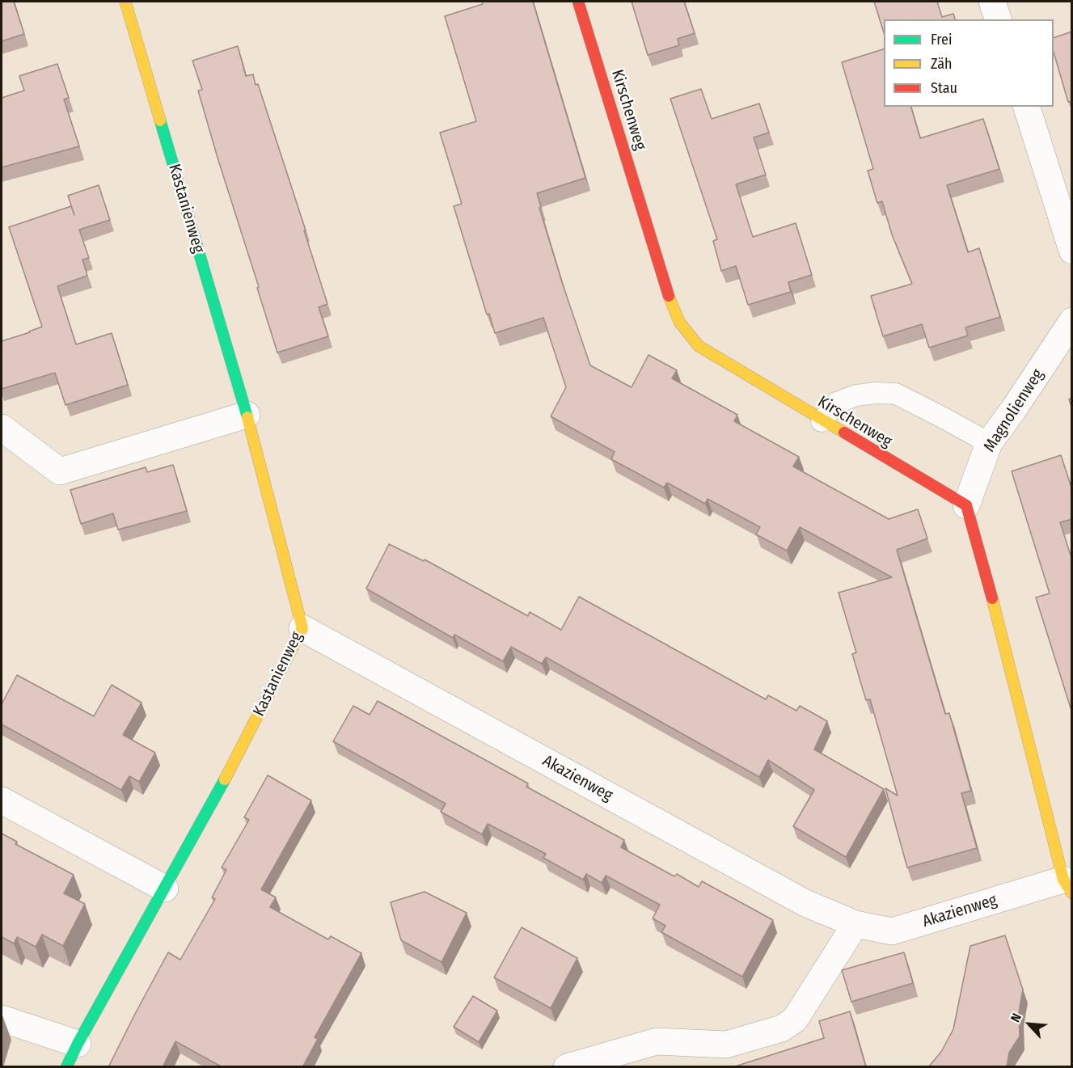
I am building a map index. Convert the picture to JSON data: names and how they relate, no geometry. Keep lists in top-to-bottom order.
{
  "streets": {
    "street": [
      "Kirschenweg",
      "Kastanienweg",
      "Magnolienweg",
      "Akazienweg"
    ]
  },
  "crossings": [
    ["Kirschenweg", "Magnolienweg"],
    ["Kastanienweg", "Akazienweg"]
  ],
  "legend": ["Frei", "Zäh", "Stau"],
  "north": "top left"
}
